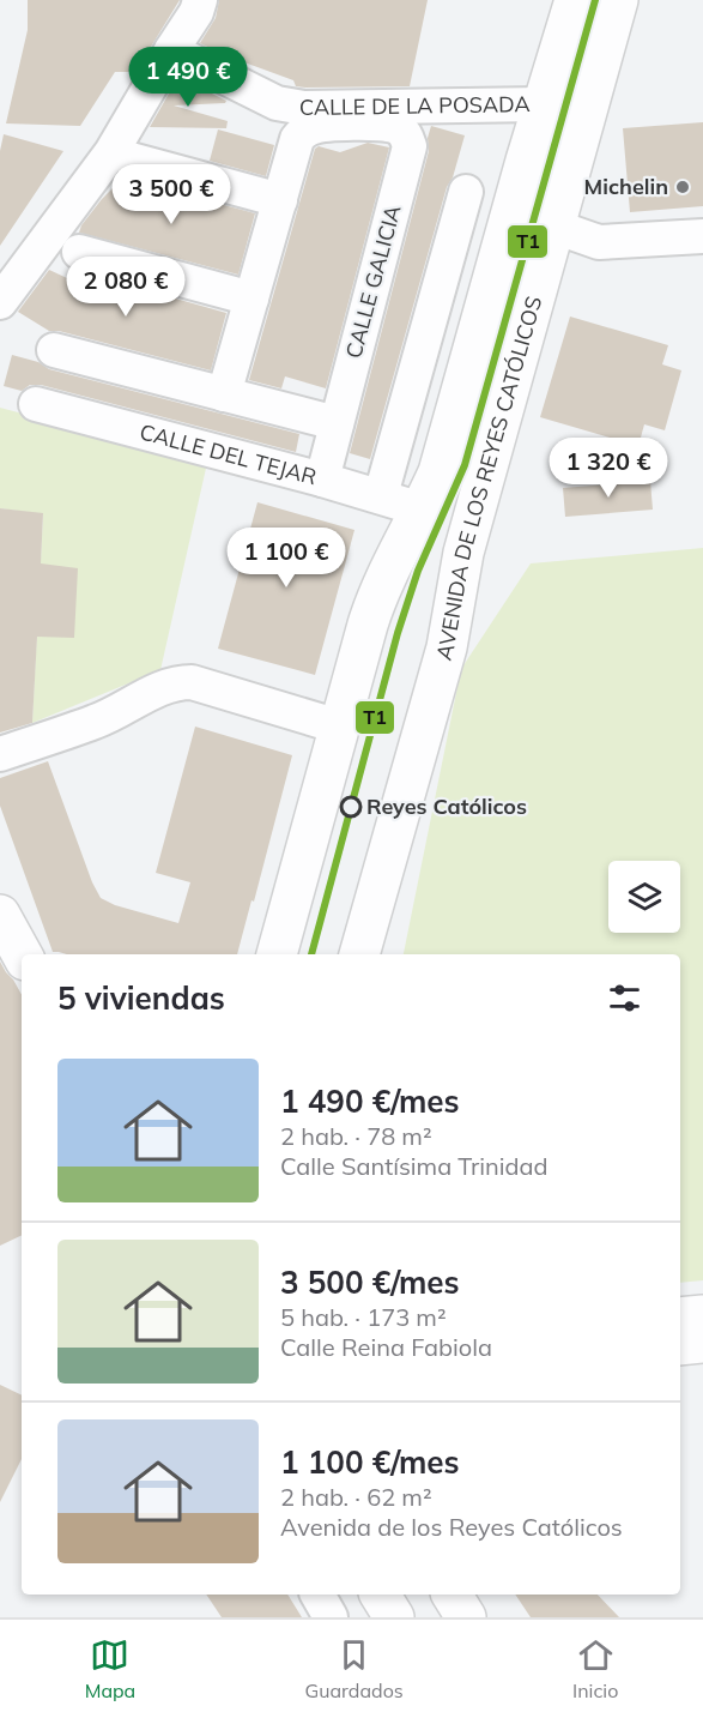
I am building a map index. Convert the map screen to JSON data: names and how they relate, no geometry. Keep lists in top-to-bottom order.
{
  "streets": {
    "main road": ["AVENIDA DE LOS REYES CATÓLICOS"],
    "street": ["CALLE DE LA POSADA", "CALLE GALICIA", "CALLE DEL TEJAR"]
  },
  "crossings": [
    ["CALLE DE LA POSADA", "AVENIDA DE LOS REYES CATÓLICOS"],
    ["CALLE GALICIA", "CALLE DEL TEJAR"],
    ["CALLE DEL TEJAR", "AVENIDA DE LOS REYES CATÓLICOS"]
  ],
  "places": ["Michelin", "Reyes Católicos"],
  "lines": ["transit line T1"],
  "page": {
    "price": [
      "1 490 €",
      "3 500 €",
      "2 080 €",
      "1 320 €",
      "1 100 €"
    ],
    "heading": "5 viviendas",
    "list": [
      {
        "name": "1 490 €/mes",
        "note": "2 hab. · 78 m² · Calle Santísima Trinidad"
      },
      {
        "name": "3 500 €/mes",
        "note": "5 hab. · 173 m² · Calle Reina Fabiola"
      },
      {
        "name": "1 100 €/mes",
        "note": "2 hab. · 62 m² · Avenida de los Reyes Católicos"
      }
    ],
    "tabs": ["Mapa", "Guardados", "Inicio"]
  }
}
